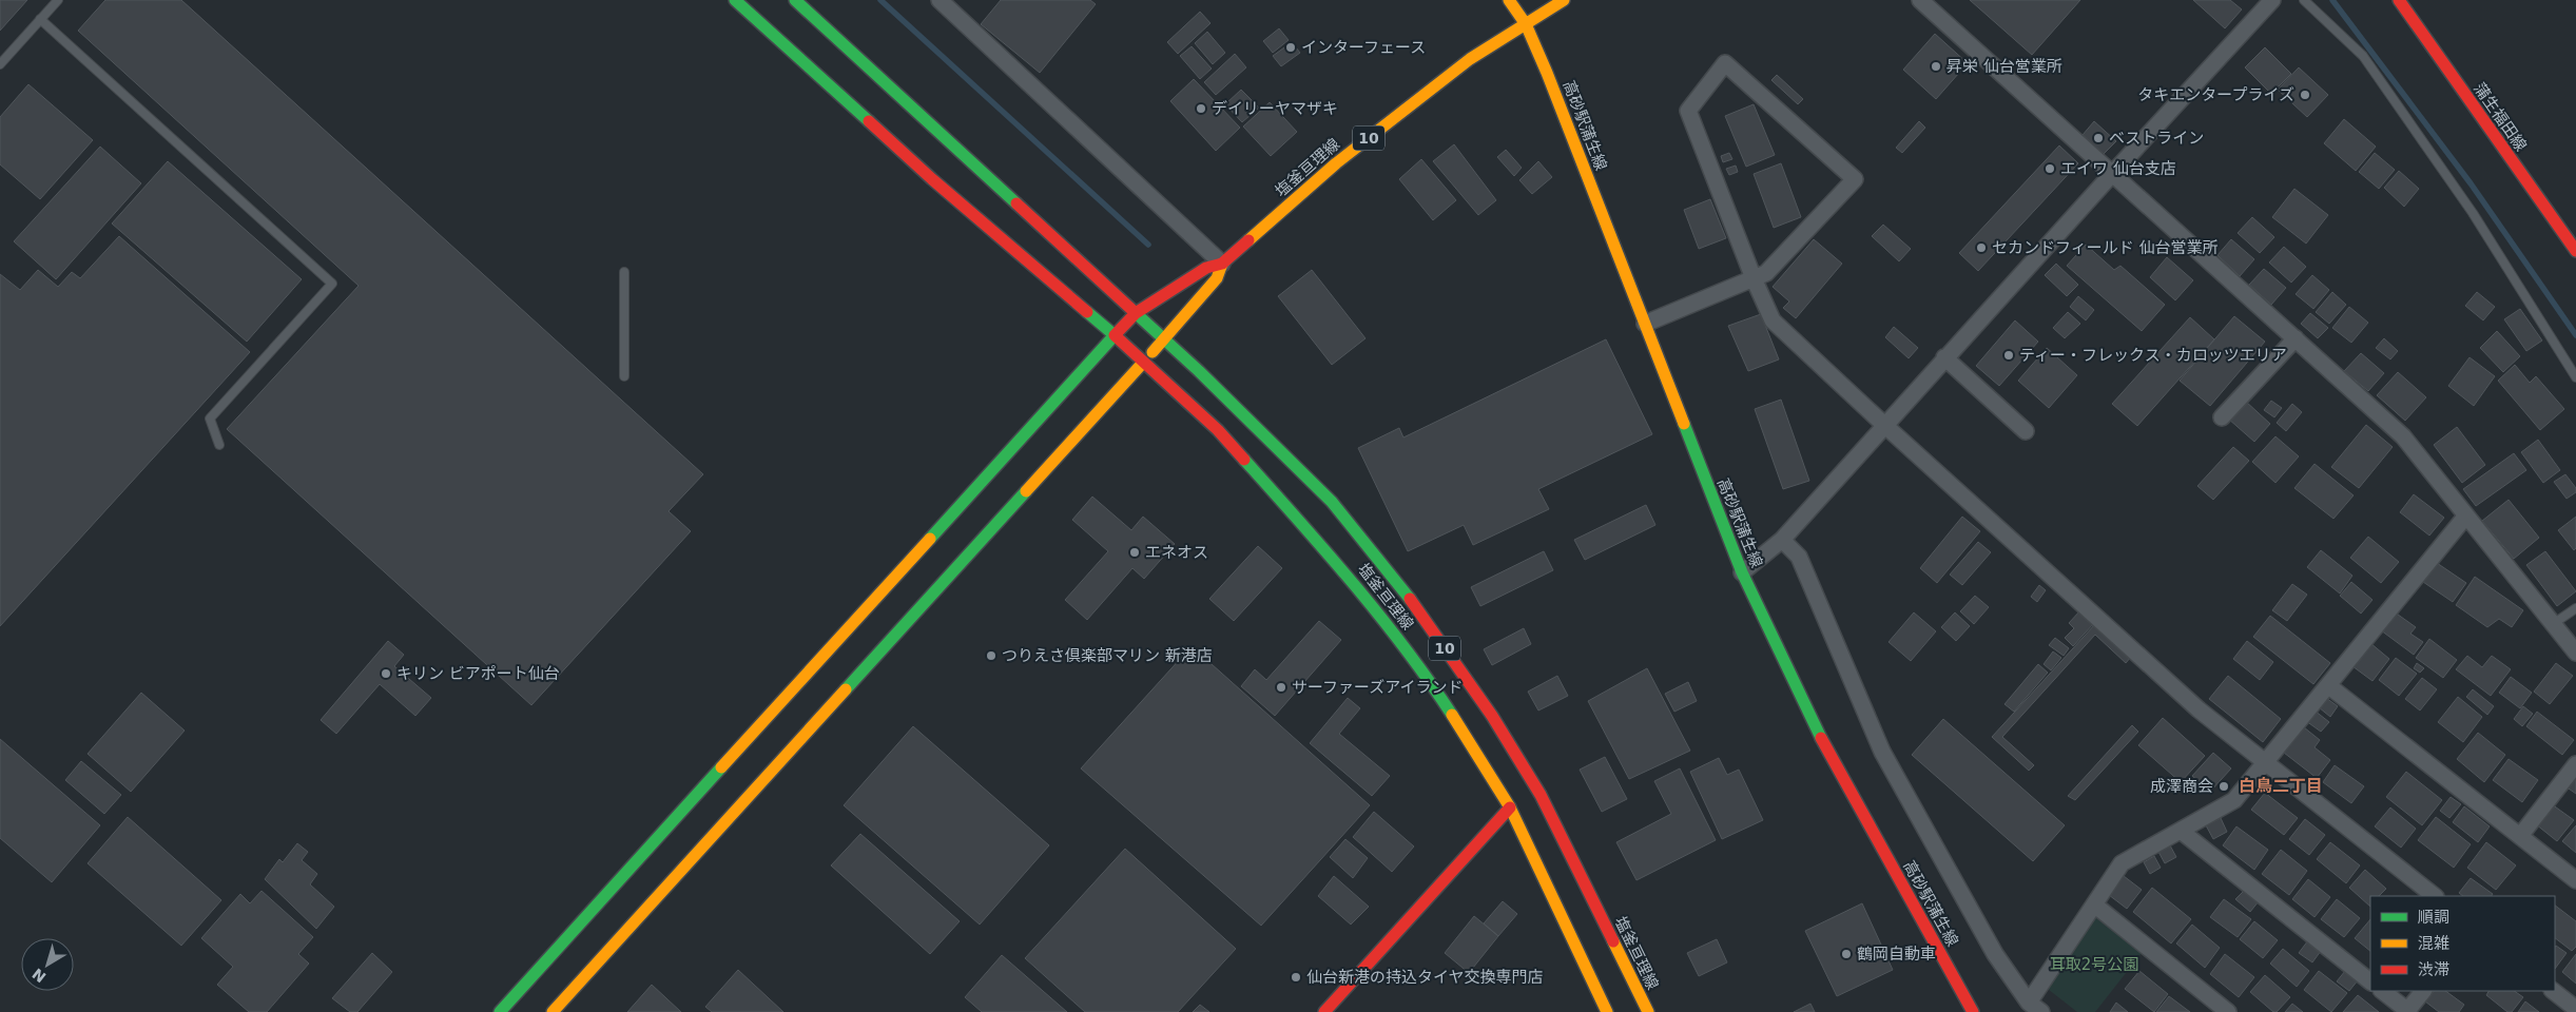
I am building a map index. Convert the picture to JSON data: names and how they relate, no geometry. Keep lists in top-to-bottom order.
{
  "streets": {
    "street": [
      "蒲生福田線",
      "高砂駅蒲生線",
      "10",
      "塩釜亘理線"
    ]
  },
  "crossings": [
    ["高砂駅蒲生線", "塩釜亘理線"],
    ["10", "塩釜亘理線"]
  ],
  "districts": ["白鳥二丁目"],
  "parks": ["耳取2号公園"],
  "places": [
    "インターフェース",
    "昇栄 仙台営業所",
    "タキエンタープライズ",
    "デイリーヤマザキ",
    "ベストライン",
    "エイワ 仙台支店",
    "セカンドフィールド 仙台営業所",
    "ティー・フレックス・カロッツエリア",
    "エネオス",
    "つりえさ倶楽部マリン 新港店",
    "キリン ビアポート仙台",
    "サーファーズアイランド",
    "成澤商会",
    "鶴岡自動車",
    "仙台新港の持込タイヤ交換専門店"
  ],
  "legend": ["順調", "混雑", "渋滞"],
  "north": "bottom left"
}
